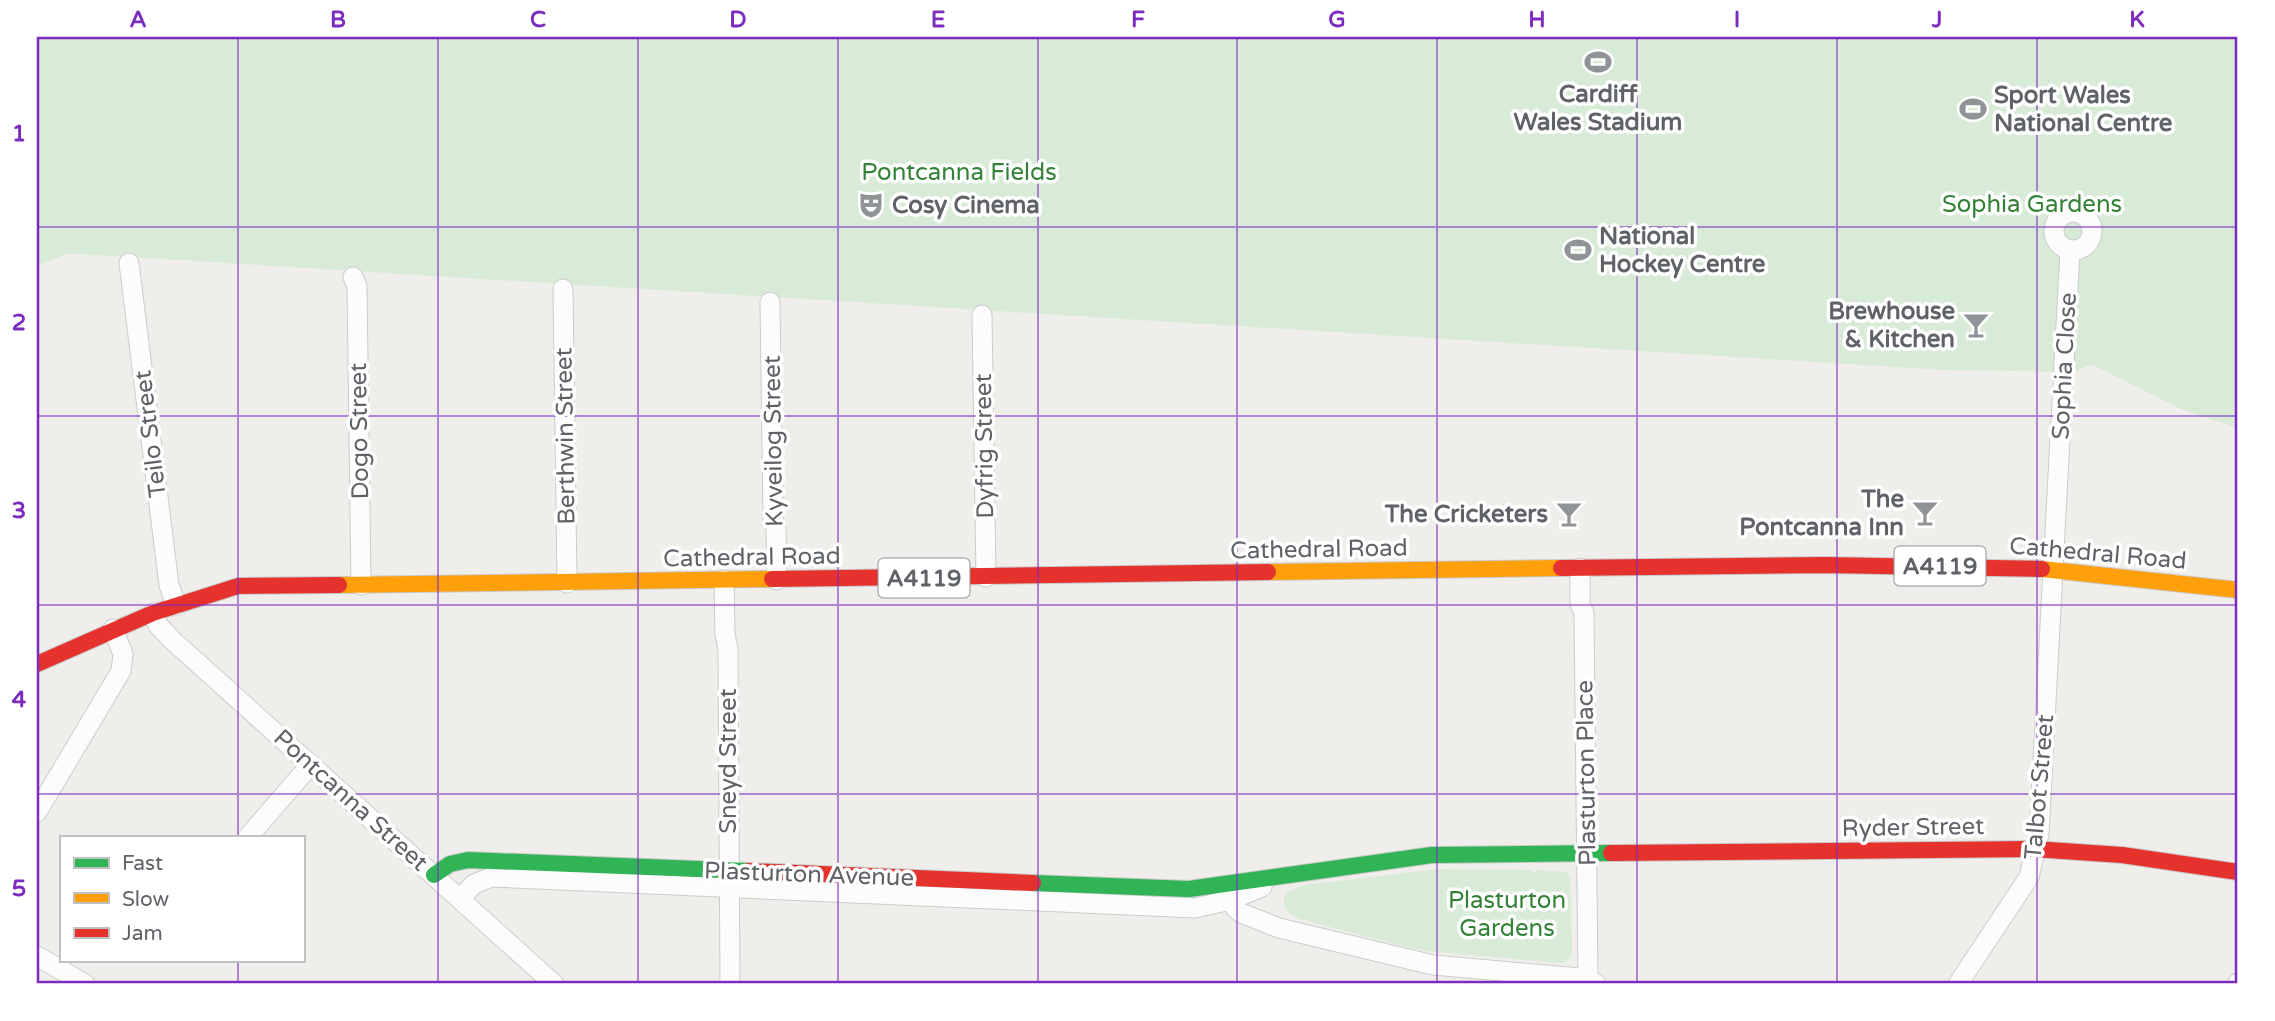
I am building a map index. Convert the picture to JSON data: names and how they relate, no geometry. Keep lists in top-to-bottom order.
{
  "streets": {
    "main road": [
      "Cathedral Road",
      "A4119",
      "Ryder Street",
      "Plasturton Avenue"
    ],
    "street": [
      "Sophia Close",
      "Dogo Street",
      "Teilo Street",
      "Berthwin Street",
      "Kyveilog Street",
      "Dyfrig Street",
      "Sneyd Street",
      "Plasturton Place",
      "Talbot Street",
      "Pontcanna Street"
    ]
  },
  "crossings": [
    ["Sophia Close", "Cathedral Road"],
    ["Sophia Close", "Talbot Street"],
    ["Dogo Street", "Cathedral Road"],
    ["Teilo Street", "Cathedral Road"],
    ["Berthwin Street", "Cathedral Road"],
    ["Kyveilog Street", "Cathedral Road"],
    ["Dyfrig Street", "Cathedral Road"],
    ["Cathedral Road", "Sneyd Street"],
    ["Cathedral Road", "Plasturton Place"],
    ["Cathedral Road", "Talbot Street"],
    ["Cathedral Road", "Pontcanna Street"],
    ["Sneyd Street", "Plasturton Avenue"],
    ["Plasturton Place", "Ryder Street"],
    ["Talbot Street", "Ryder Street"],
    ["Pontcanna Street", "Plasturton Avenue"]
  ],
  "parks": ["Pontcanna Fields", "Sophia Gardens", "Plasturton Gardens"],
  "places": {
    "sports": ["Cardiff Wales Stadium", "Sport Wales National Centre", "National Hockey Centre"],
    "theatre": ["Cosy Cinema"],
    "bar": ["Brewhouse & Kitchen", "The Pontcanna Inn", "The Cricketers"]
  },
  "legend": ["Fast", "Slow", "Jam"],
  "grid": {
    "columns": [
      "A",
      "B",
      "C",
      "D",
      "E",
      "F",
      "G",
      "H",
      "I",
      "J",
      "K"
    ],
    "rows": [
      "1",
      "2",
      "3",
      "4",
      "5"
    ]
  }
}
